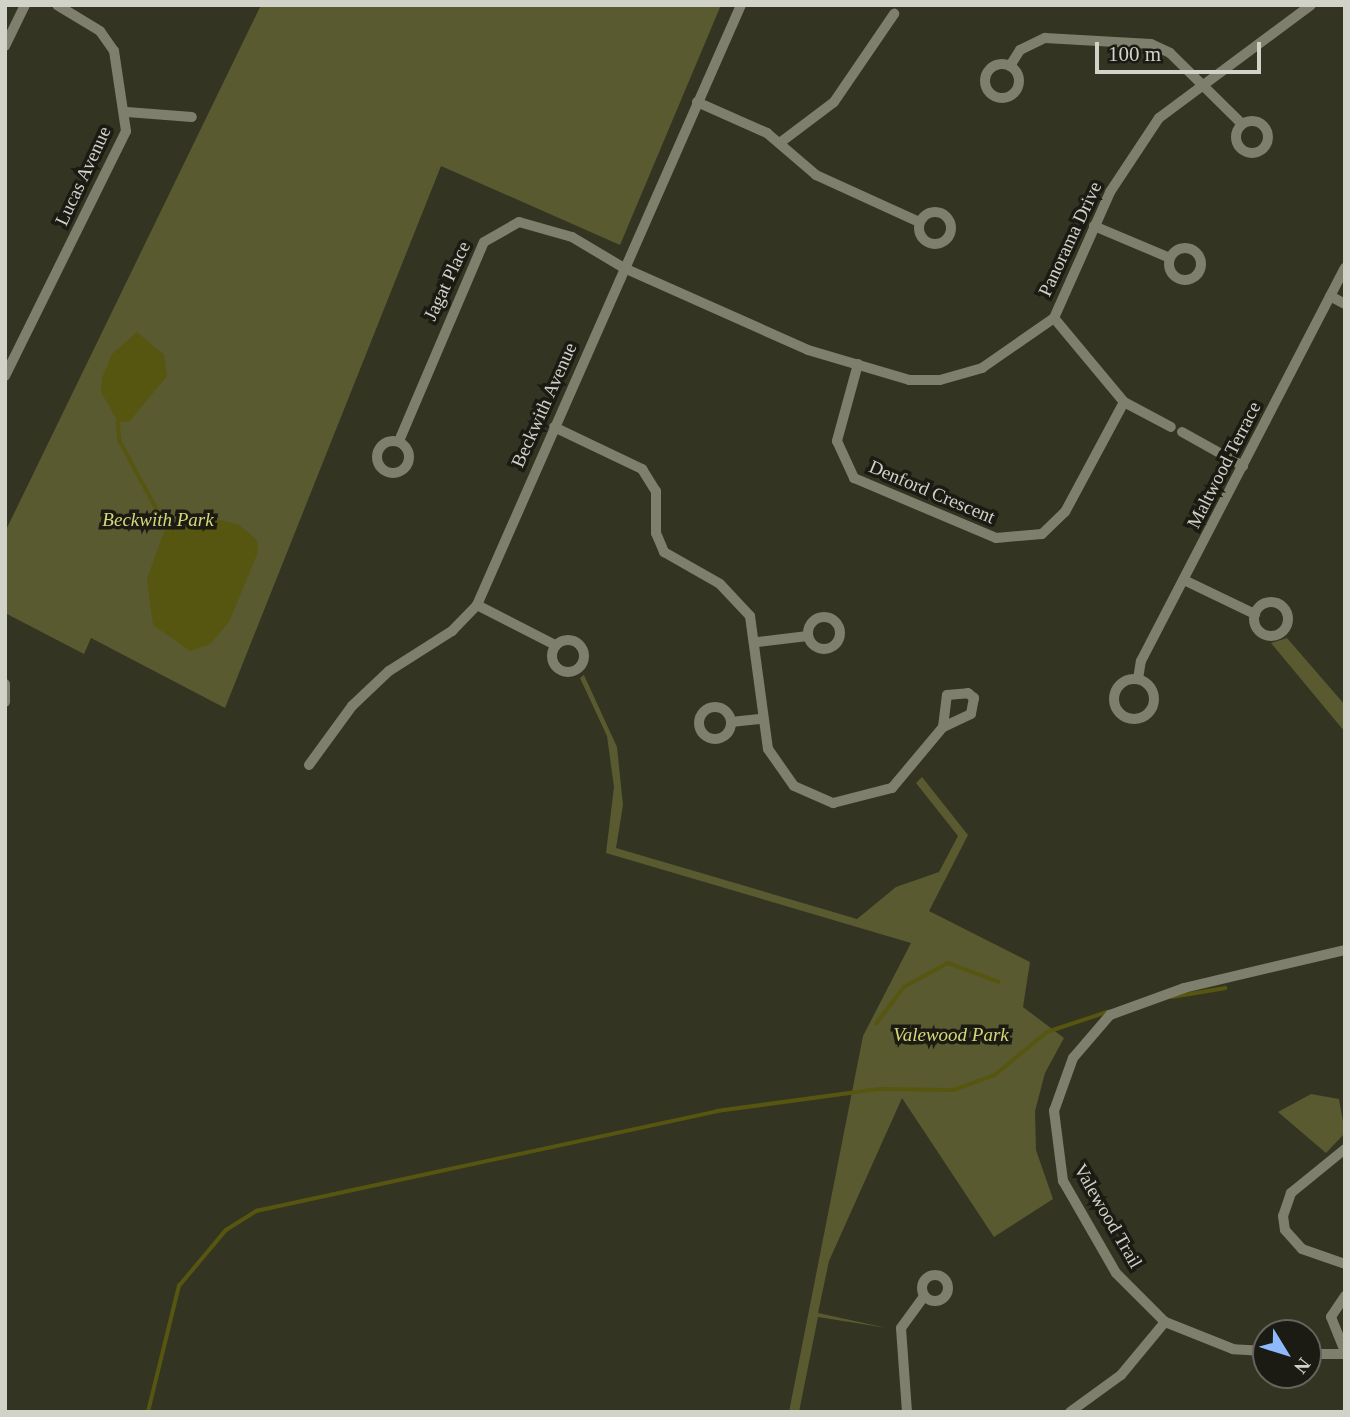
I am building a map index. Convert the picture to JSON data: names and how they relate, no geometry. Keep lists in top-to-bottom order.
{
  "streets": {
    "street": [
      "Lucas Avenue",
      "Panorama Drive",
      "Jagat Place",
      "Beckwith Avenue",
      "Maltwood Terrace",
      "Denford Crescent",
      "Valewood Trail"
    ]
  },
  "crossings": [
    ["Panorama Drive", "Jagat Place"],
    ["Panorama Drive", "Beckwith Avenue"],
    ["Panorama Drive", "Denford Crescent"],
    ["Jagat Place", "Beckwith Avenue"]
  ],
  "parks": ["Beckwith Park", "Valewood Park"],
  "scale_bar": "100 m",
  "north": "bottom right"
}
